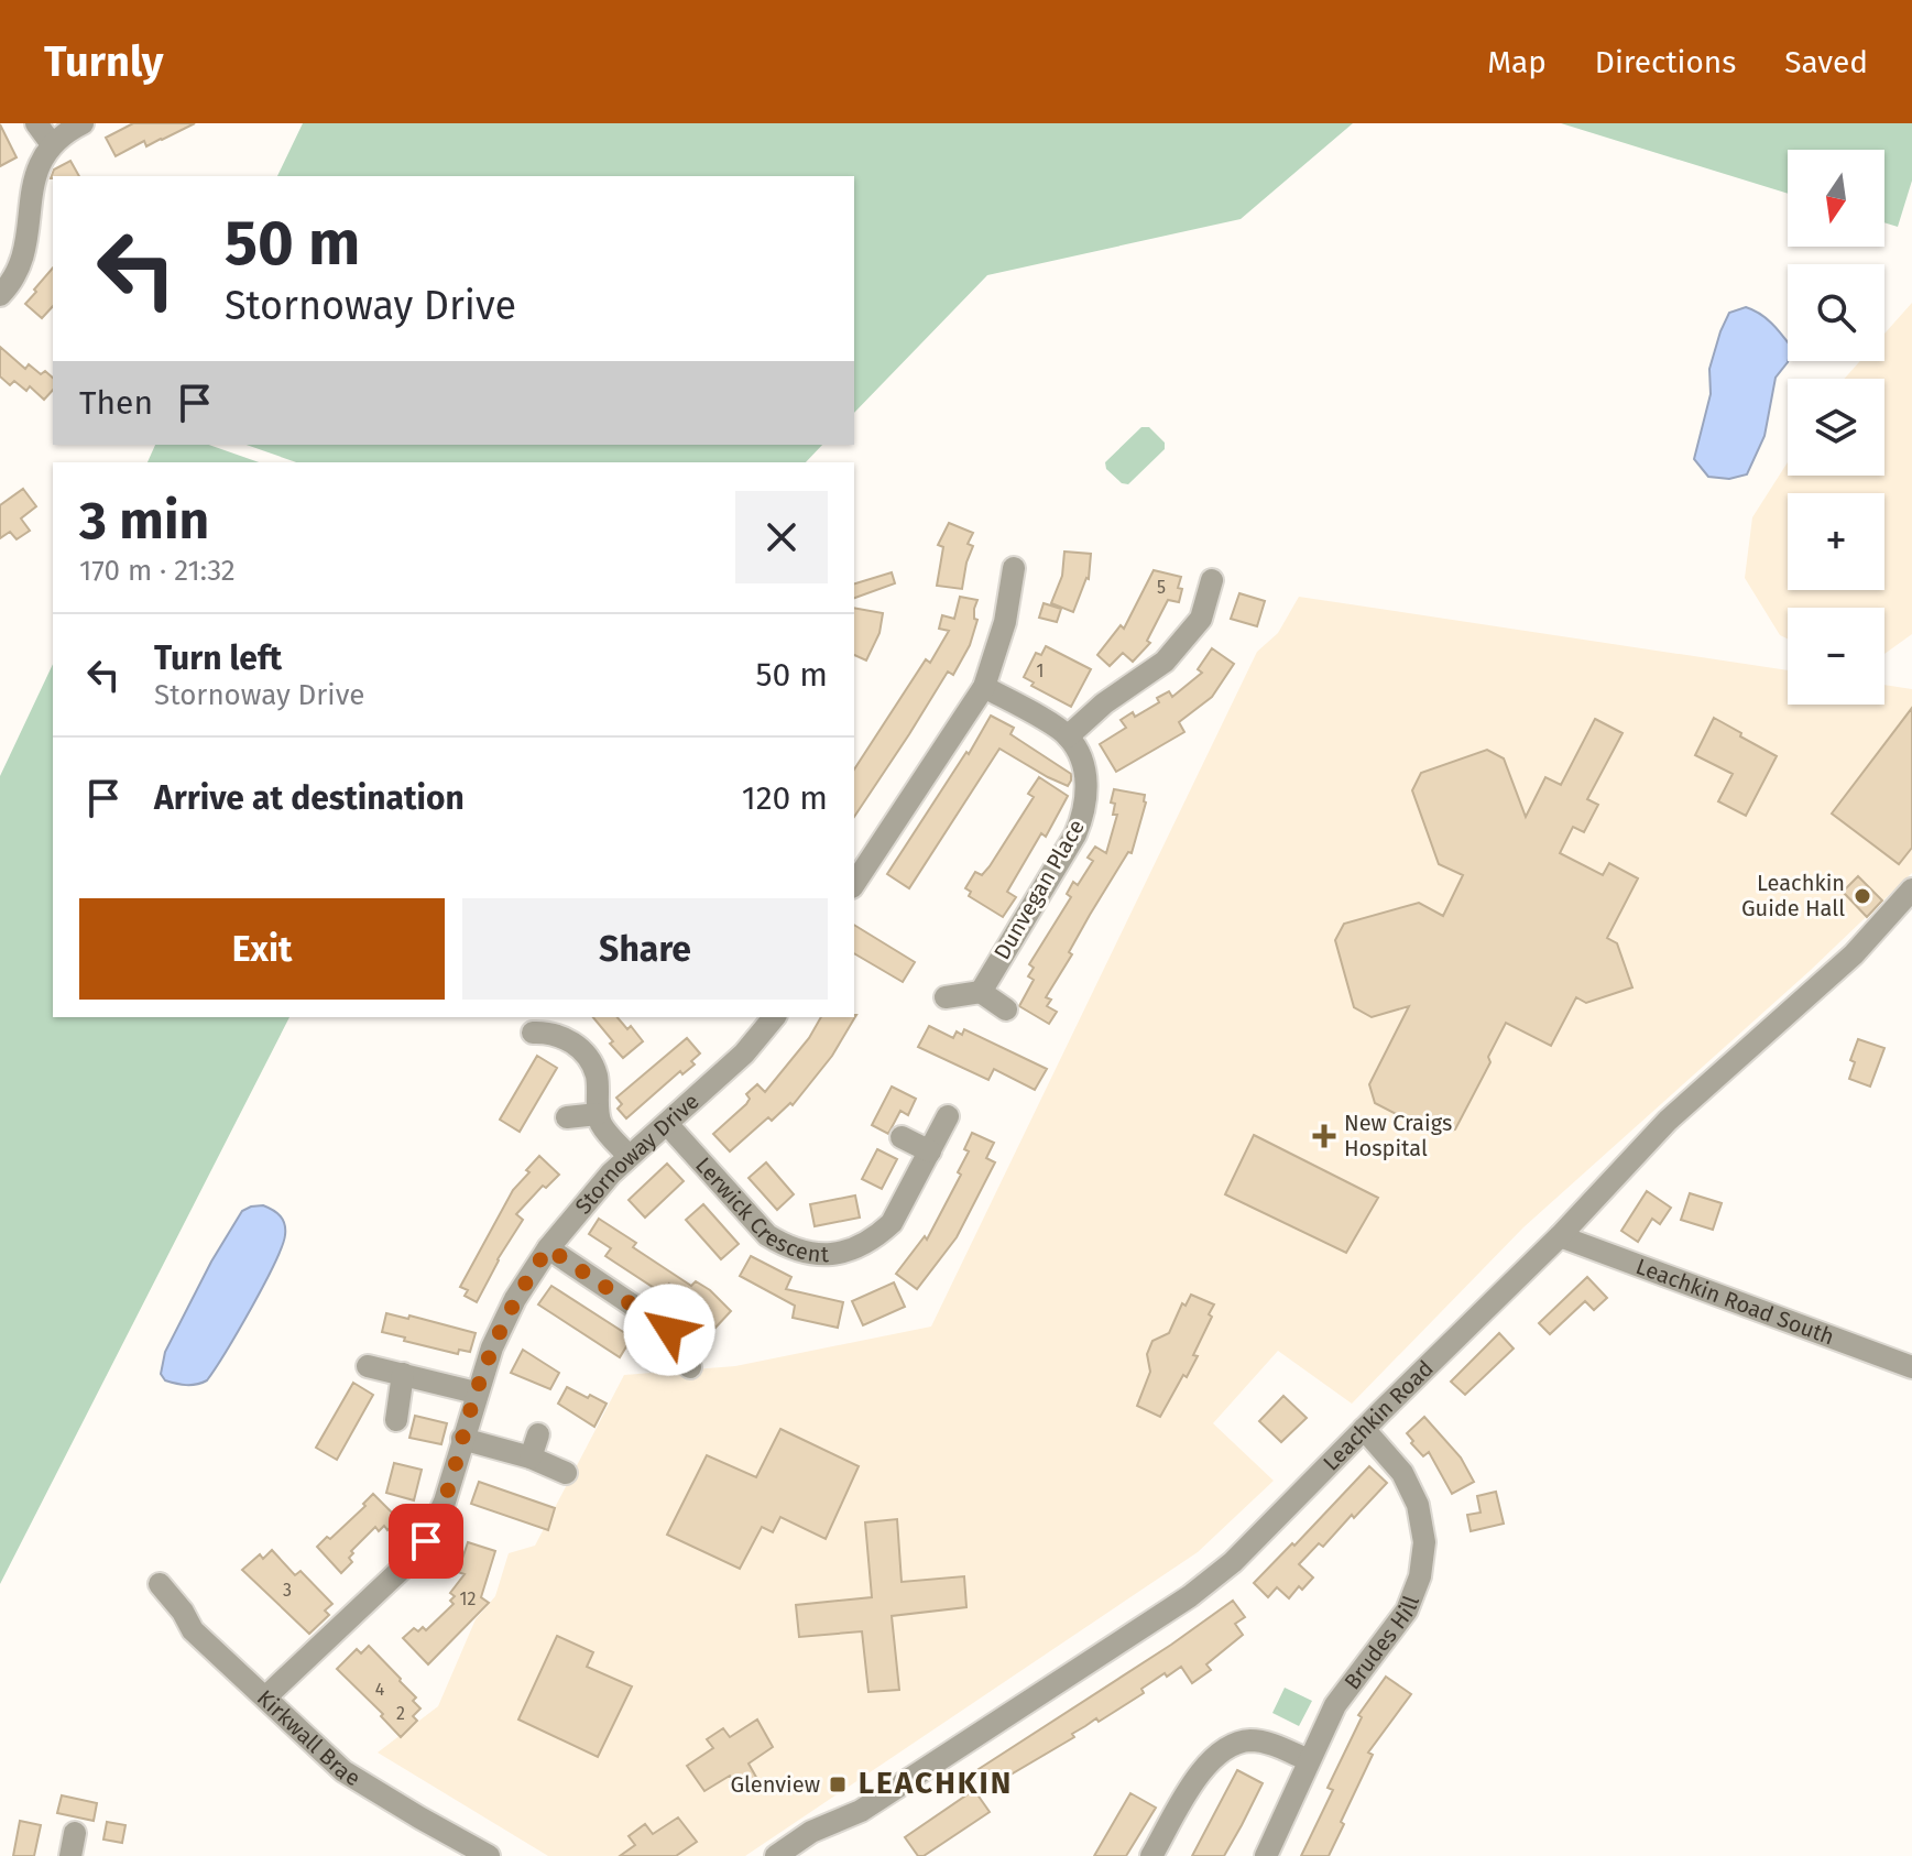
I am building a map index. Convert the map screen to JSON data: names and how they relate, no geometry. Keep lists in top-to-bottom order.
{
  "streets": {
    "street": [
      "Dunvegan Place",
      "Stornoway Drive",
      "Lerwick Crescent",
      "Leachkin Road South",
      "Leachkin Road",
      "Brudes Hill",
      "Kirkwall Brae"
    ]
  },
  "crossings": [
    ["Stornoway Drive", "Lerwick Crescent"],
    ["Stornoway Drive", "Kirkwall Brae"],
    ["Leachkin Road South", "Leachkin Road"],
    ["Leachkin Road", "Brudes Hill"]
  ],
  "districts": ["LEACHKIN"],
  "places": {
    "other": ["Leachkin Guide Hall"],
    "health": ["New Craigs Hospital"],
    "transit": ["Glenview"]
  },
  "house_numbers": [
    "5",
    "1",
    "3",
    "12",
    "4",
    "2"
  ],
  "north": "bottom",
  "page": {
    "header": "Turnly",
    "nav": ["Map", "Directions", "Saved"],
    "map_buttons": ["+", "−"],
    "turn": ["50 m", "Stornoway Drive"],
    "then": "Then",
    "heading": ["3 min", "170 m · 21:32"],
    "list": [
      {
        "name": "Turn left",
        "note": "Stornoway Drive",
        "value": "50 m"
      },
      {
        "name": "Arrive at destination",
        "value": "120 m"
      }
    ],
    "buttons": ["Exit", "Share"]
  }
}
